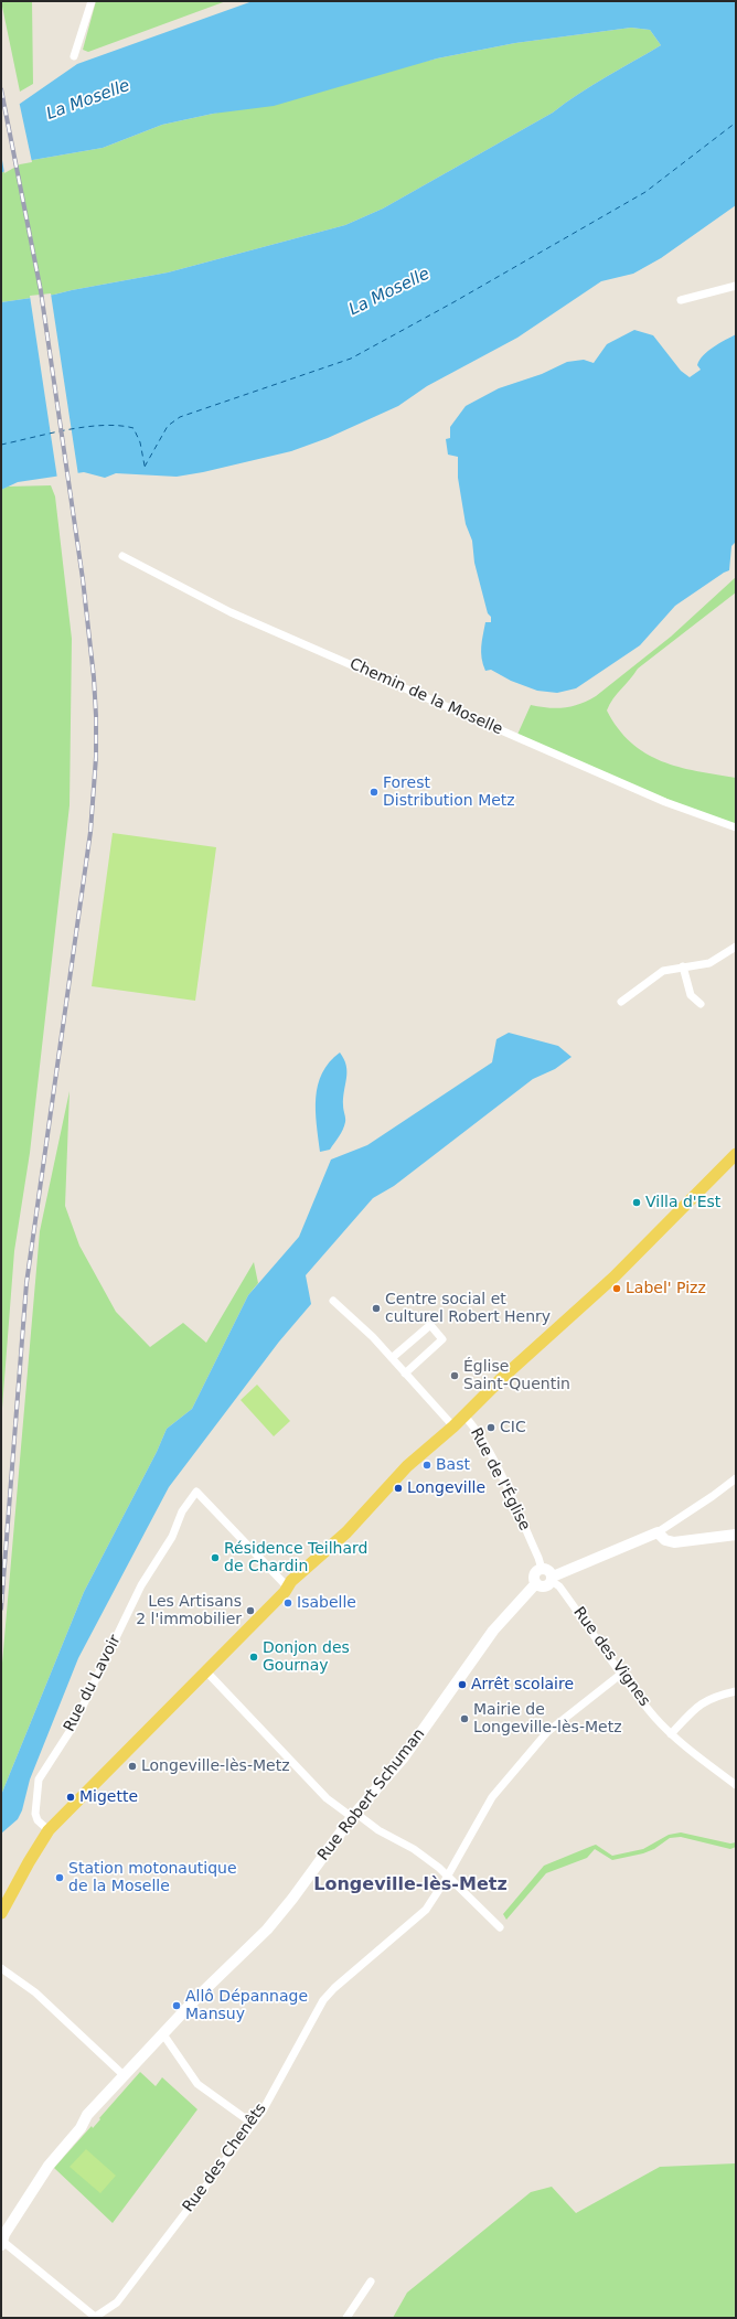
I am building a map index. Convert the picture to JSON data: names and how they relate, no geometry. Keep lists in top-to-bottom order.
{
  "streets": {
    "street": [
      "Chemin de la Moselle",
      "Rue de l'Église",
      "Rue des Vignes",
      "Rue du Lavoir",
      "Rue Robert Schuman",
      "Rue des Chenêts"
    ]
  },
  "crossings": [
    ["Rue de l'Église", "Rue des Vignes"],
    ["Rue de l'Église", "Rue Robert Schuman"],
    ["Rue des Vignes", "Rue Robert Schuman"],
    ["Rue des Vignes", "Rue des Chenêts"]
  ],
  "districts": ["Longeville-lès-Metz"],
  "water": ["La Moselle"],
  "places": [
    "Forest Distribution Metz",
    "Villa d'Est",
    "Label' Pizz",
    "Centre social et culturel Robert Henry",
    "Église Saint-Quentin",
    "CIC",
    "Bast",
    "Longeville",
    "Résidence Teilhard de Chardin",
    "Isabelle",
    "Les Artisans 2 l'immobilier",
    "Donjon des Gournay",
    "Arrêt scolaire",
    "Mairie de Longeville-lès-Metz",
    "Longeville-lès-Metz",
    "Migette",
    "Station motonautique de la Moselle",
    "Allô Dépannage Mansuy"
  ]
}
